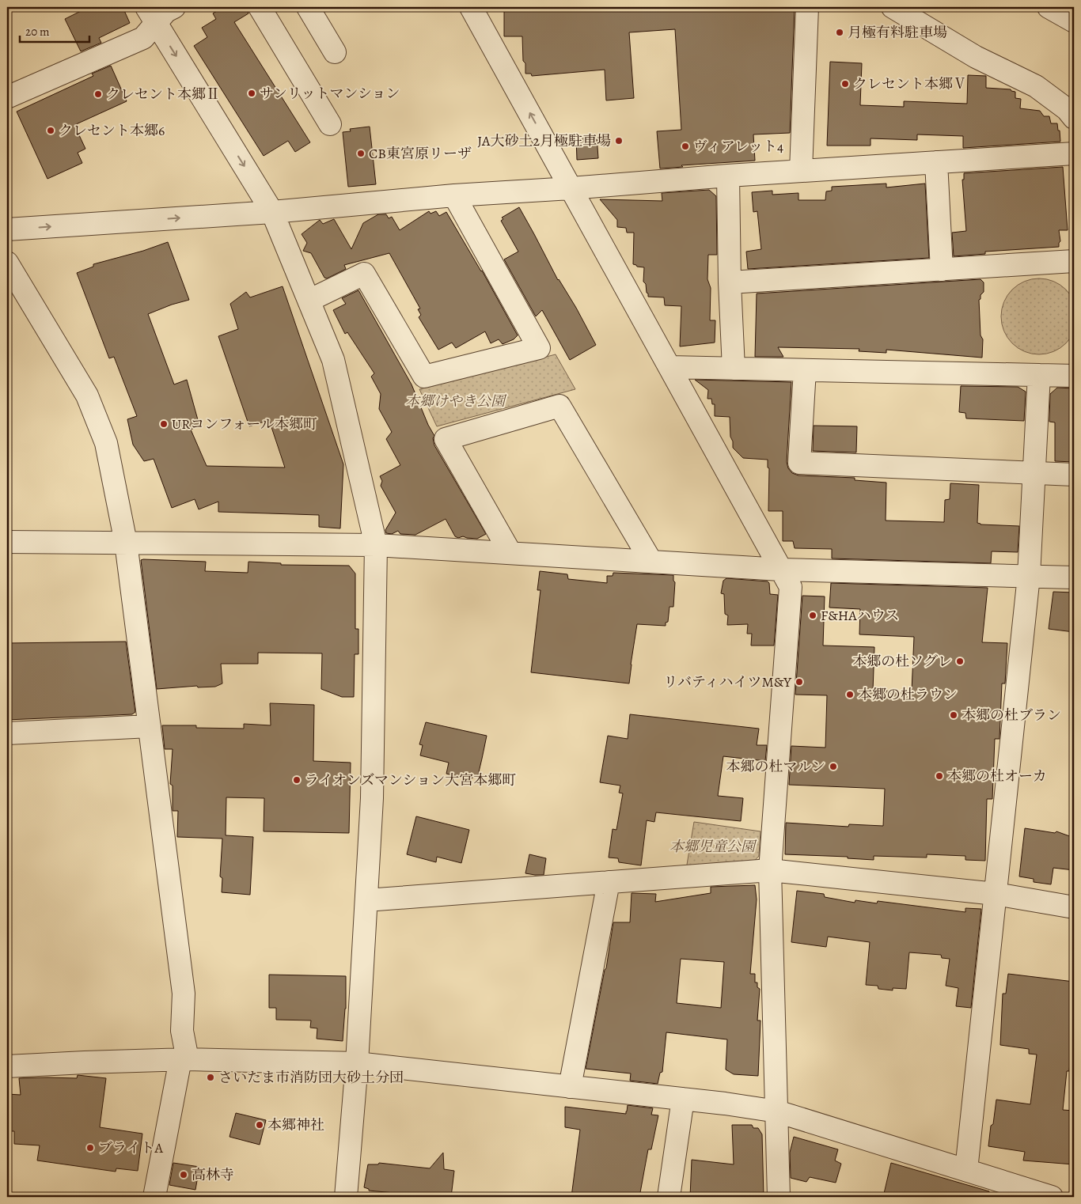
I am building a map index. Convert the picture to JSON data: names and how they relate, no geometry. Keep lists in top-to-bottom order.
{
  "parks": ["本郷けやき公園", "本郷児童公園"],
  "places": [
    "月極有料駐車場",
    "クレセント本郷Ⅴ",
    "サンリットマンション",
    "クレセント本郷Ⅱ",
    "クレセント本郷6",
    "JA大砂土2月極駐車場",
    "ヴィアレット4",
    "CB東宮原リーザ",
    "URコンフォール本郷町",
    "F&HAハウス",
    "本郷の杜ソグレ",
    "リバティハイツM&Y",
    "本郷の杜ラウン",
    "本郷の杜ブラン",
    "本郷の杜マルン",
    "本郷の杜オーカ",
    "ライオンズマンション大宮本郷町",
    "さいたま市消防団大砂土分団",
    "本郷神社",
    "ブライトA",
    "高林寺"
  ],
  "scale_bar": "20 m"
}
